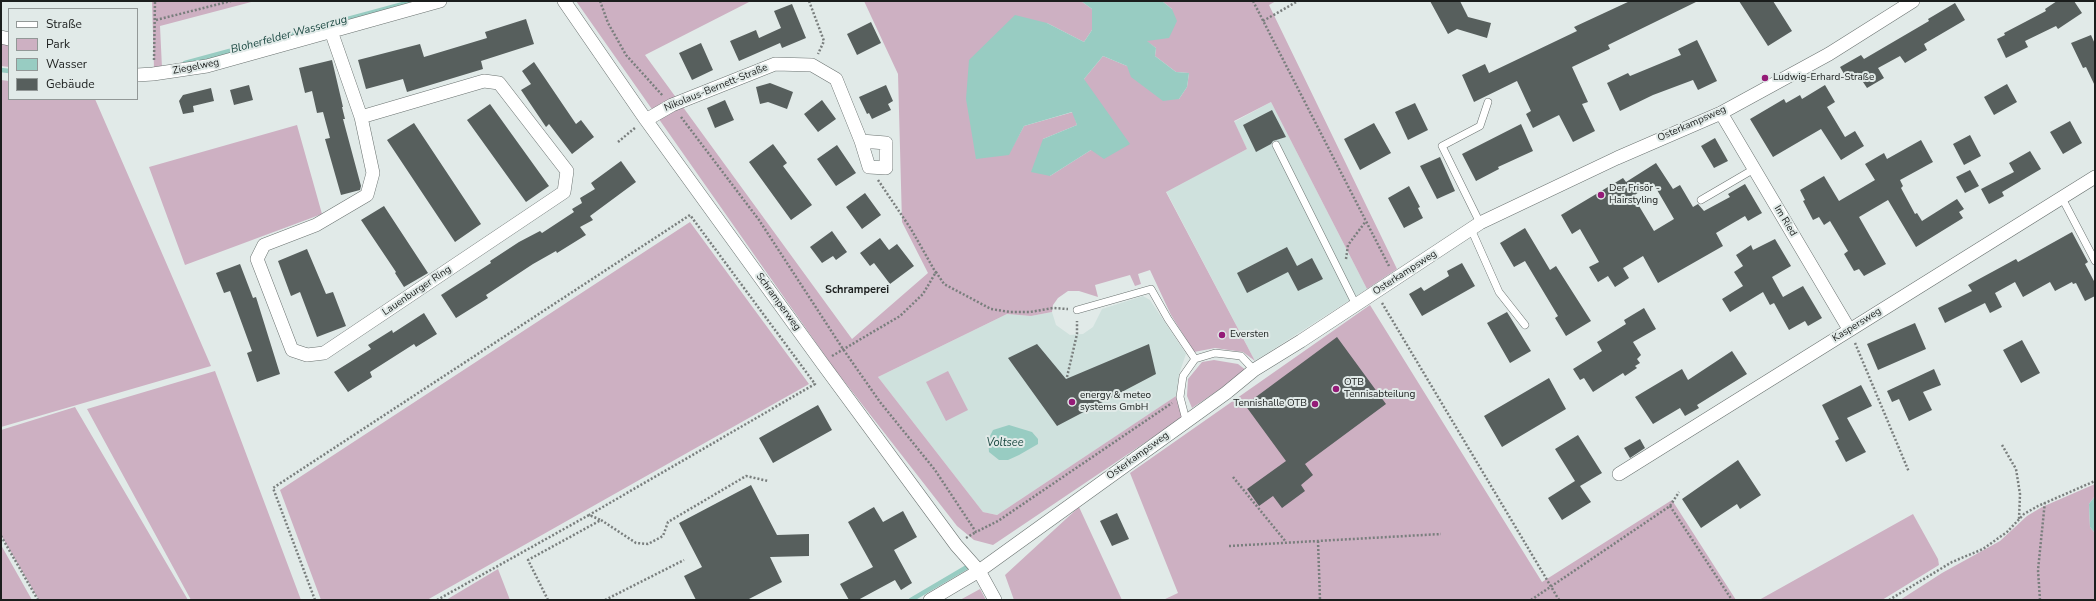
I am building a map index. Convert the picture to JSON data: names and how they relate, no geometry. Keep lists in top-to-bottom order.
{
  "streets": {
    "street": [
      "Ziegelweg",
      "Nikolaus-Bernett-Straße",
      "Osterkampsweg",
      "Im Ried",
      "Lauenburger Ring",
      "Schramperweg",
      "Kaspersweg"
    ]
  },
  "crossings": [
    ["Ziegelweg", "Lauenburger Ring"],
    ["Nikolaus-Bernett-Straße", "Schramperweg"],
    ["Osterkampsweg", "Im Ried"],
    ["Osterkampsweg", "Schramperweg"],
    ["Im Ried", "Kaspersweg"]
  ],
  "districts": ["Schramperei"],
  "water": ["Bloherfelder Wasserzug", "Voltsee"],
  "places": [
    "Ludwig-Erhard-Straße",
    "Der Frisör - Hairstyling",
    "Eversten",
    "OTB Tennisabteilung",
    "energy & meteo systems GmbH",
    "Tennishalle OTB"
  ],
  "legend": [
    "Straße",
    "Park",
    "Wasser",
    "Gebäude"
  ]
}
